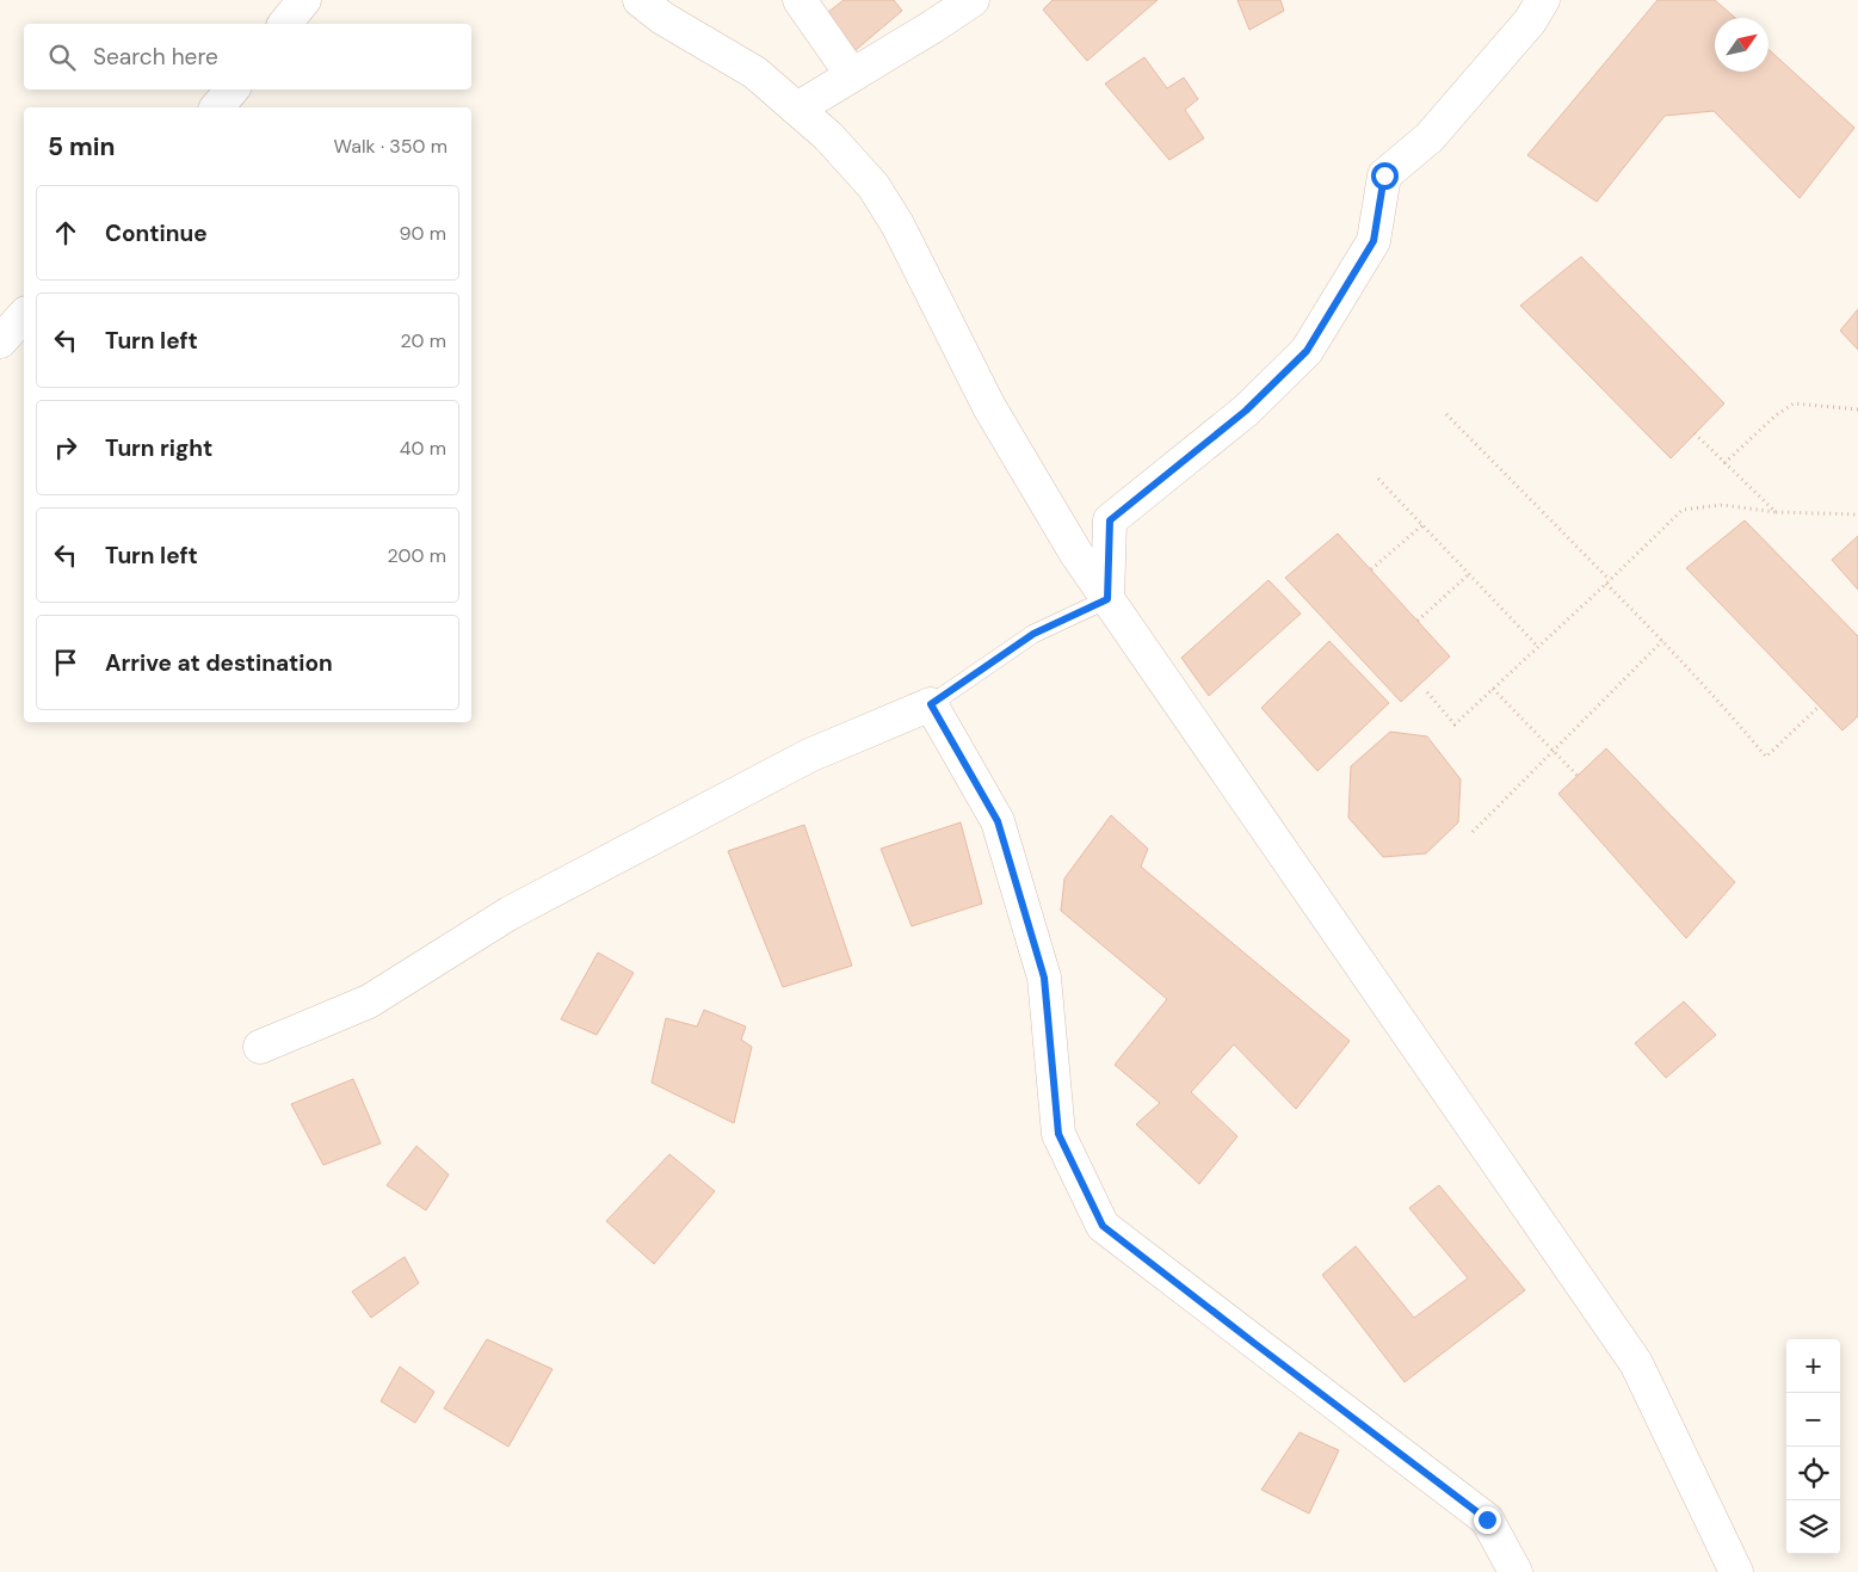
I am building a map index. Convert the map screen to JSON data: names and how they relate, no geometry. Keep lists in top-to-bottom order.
{
  "north": "top right",
  "page": {
    "search": "Search here",
    "heading": ["5 min", "Walk · 350 m"],
    "list": [
      ["Continue", "90 m"],
      ["Turn left", "20 m"],
      ["Turn right", "40 m"],
      ["Turn left", "200 m"],
      "Arrive at destination"
    ],
    "map_buttons": ["+", "−"]
  }
}
